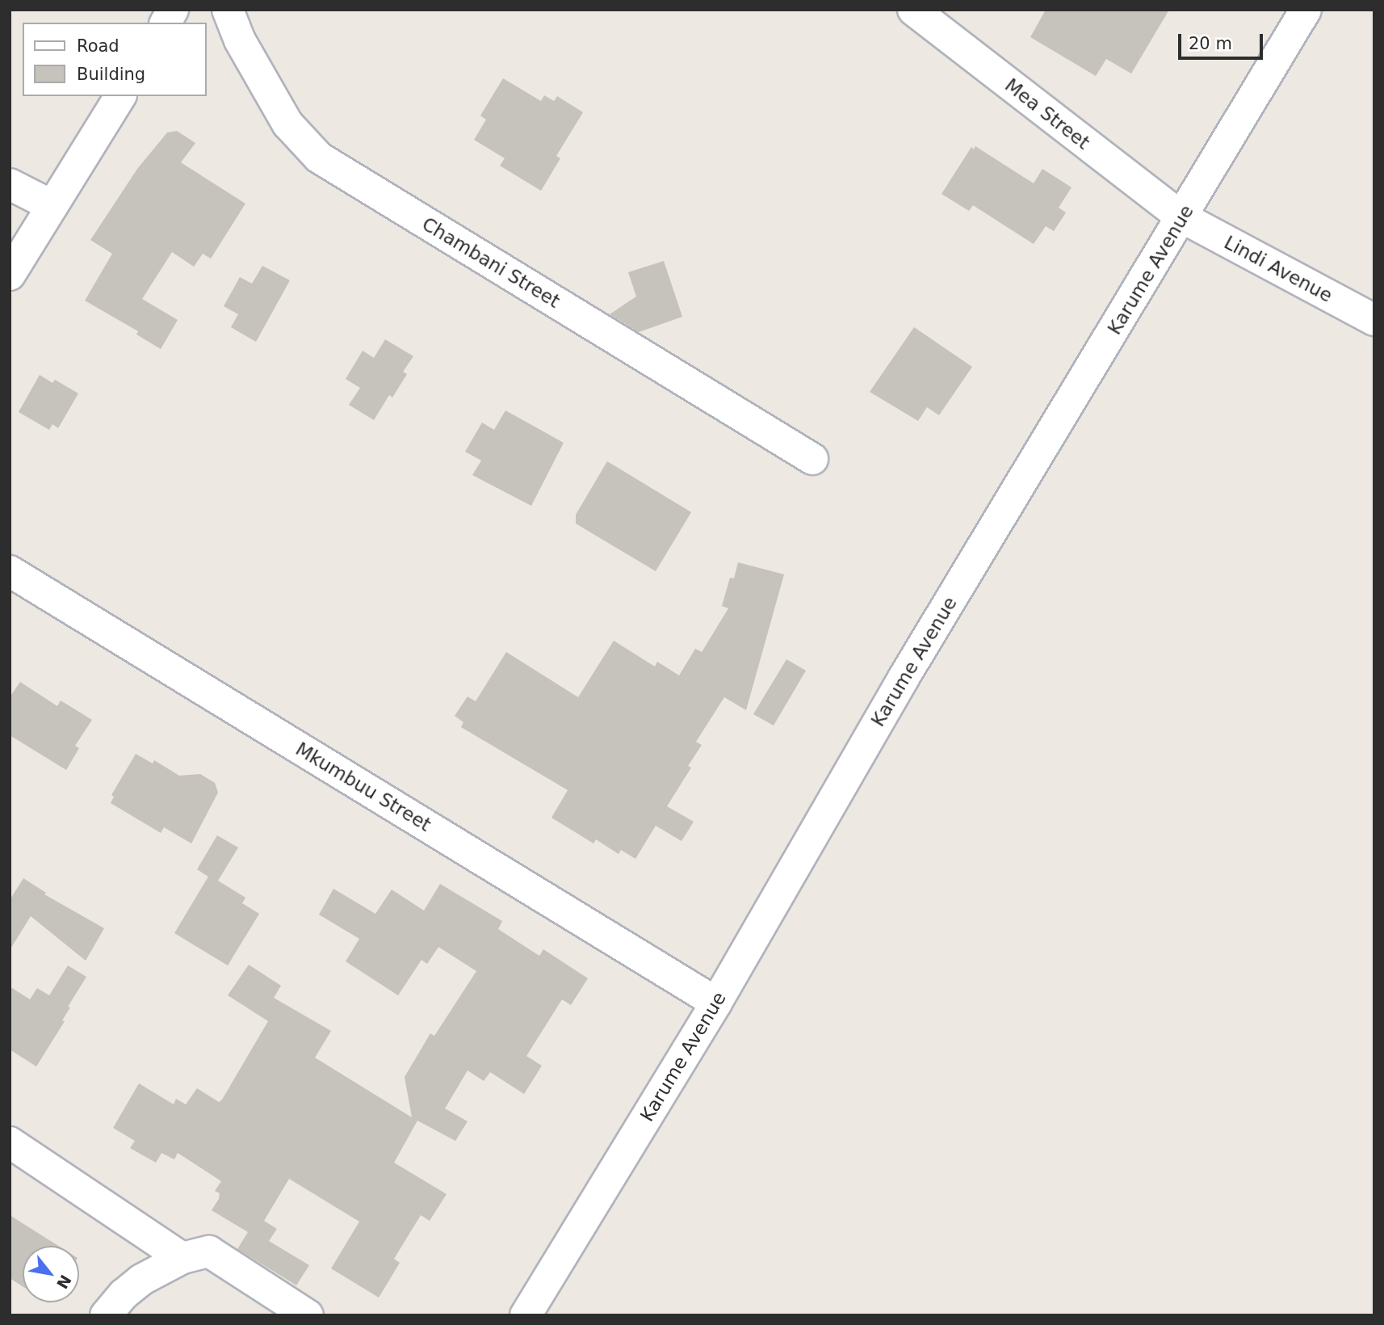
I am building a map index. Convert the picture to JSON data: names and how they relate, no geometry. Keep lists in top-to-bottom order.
{
  "streets": {
    "street": [
      "Mea Street",
      "Chambani Street",
      "Lindi Avenue",
      "Karume Avenue",
      "Mkumbuu Street"
    ]
  },
  "crossings": [
    ["Mea Street", "Lindi Avenue"],
    ["Mea Street", "Karume Avenue"],
    ["Lindi Avenue", "Karume Avenue"],
    ["Karume Avenue", "Mkumbuu Street"]
  ],
  "legend": ["Road", "Building"],
  "scale_bar": "20 m",
  "north": "bottom right"
}
